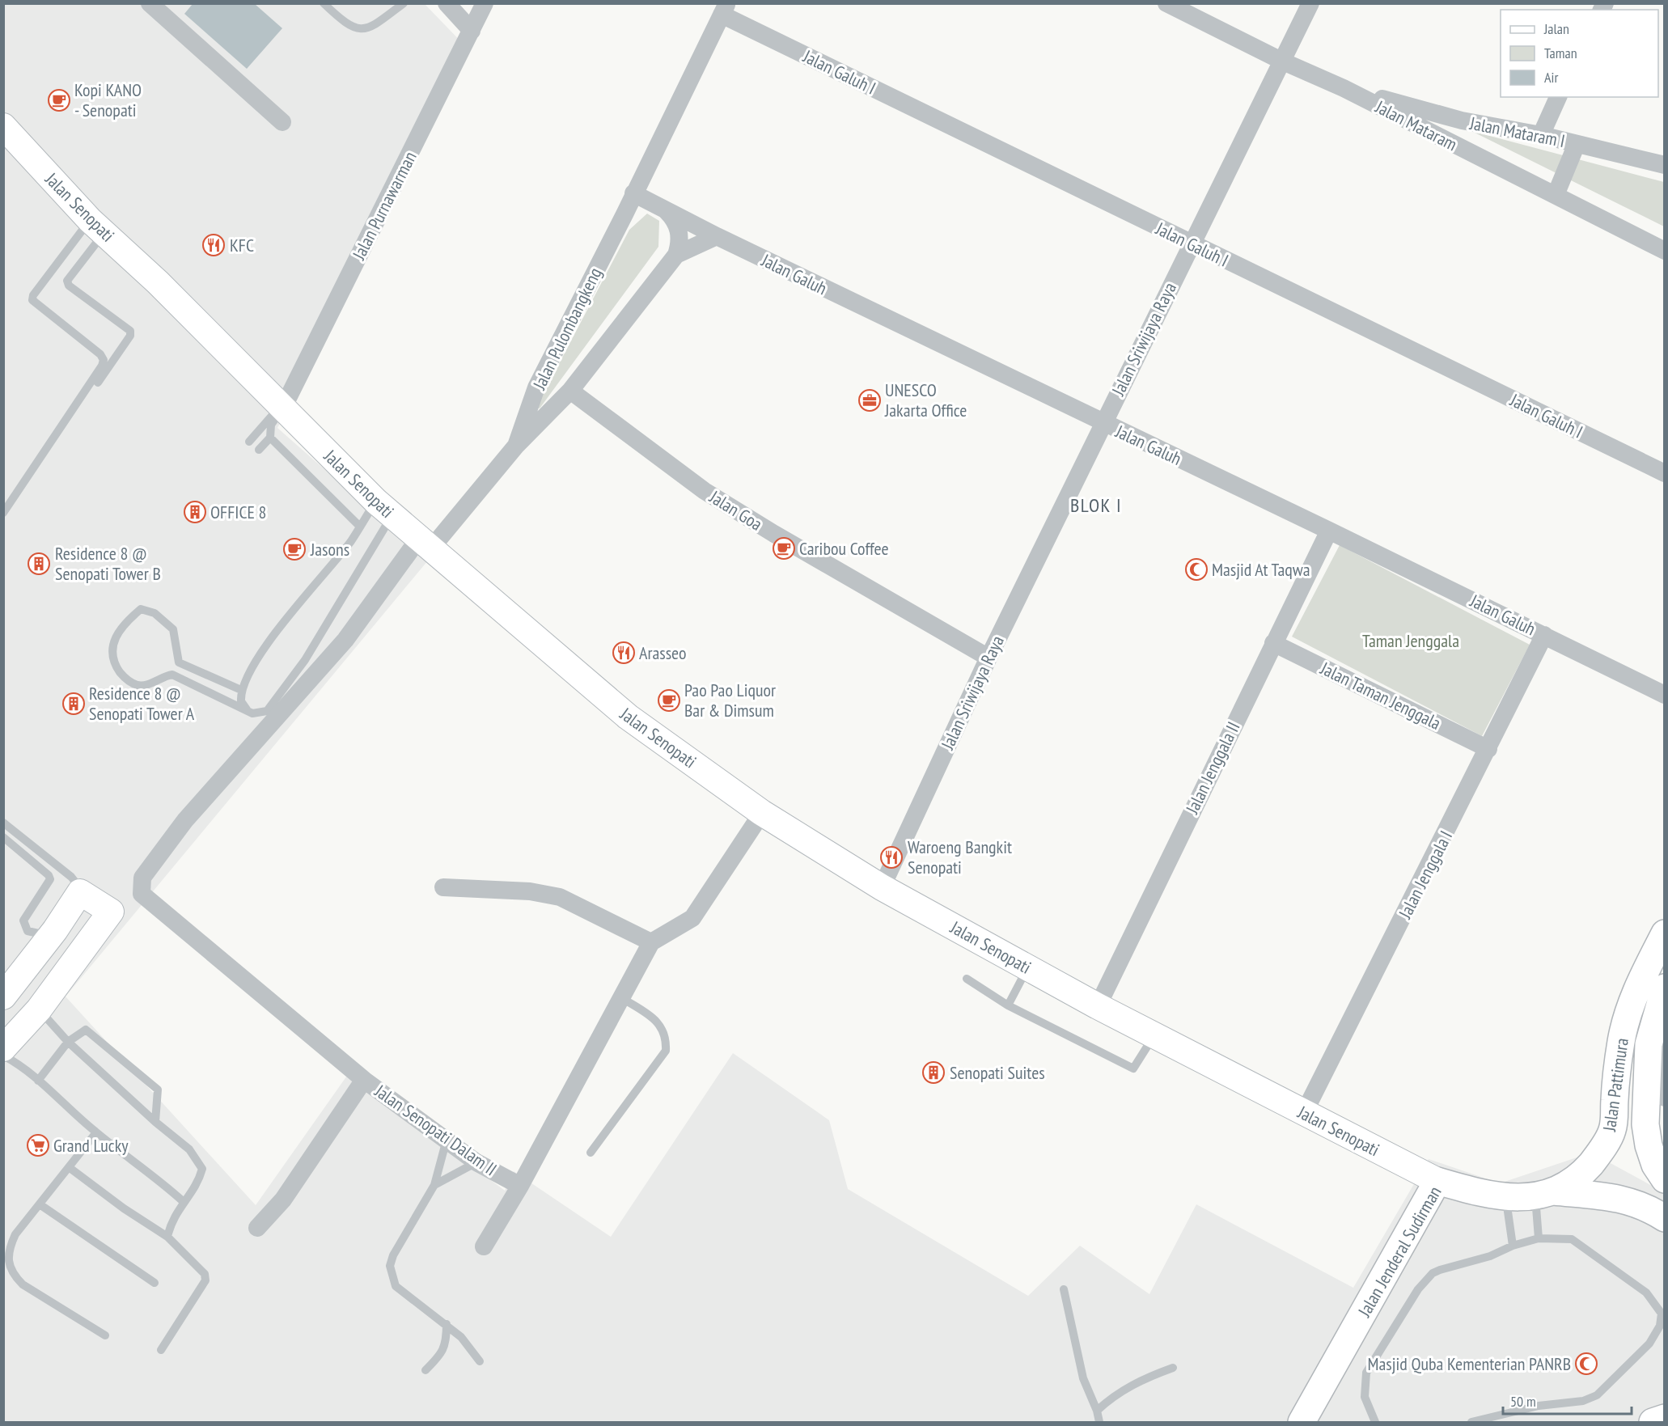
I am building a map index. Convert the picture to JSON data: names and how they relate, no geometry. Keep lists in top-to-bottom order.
{
  "streets": {
    "main road": ["Jalan Senopati", "Jalan Pattimura", "Jalan Jenderal Sudirman"],
    "street": [
      "Jalan Galuh I",
      "Jalan Mataram",
      "Jalan Mataram I",
      "Jalan Purnawarman",
      "Jalan Galuh",
      "Jalan Pulombangkeng",
      "Jalan Sriwijaya Raya",
      "Jalan Goa",
      "Jalan Taman Jenggala",
      "Jalan Jenggala II",
      "Jalan Jenggala I",
      "Jalan Senopati Dalam II"
    ]
  },
  "crossings": [
    ["Jalan Galuh I", "Jalan Pulombangkeng"],
    ["Jalan Galuh I", "Jalan Sriwijaya Raya"],
    ["Jalan Mataram", "Jalan Mataram I"],
    ["Jalan Mataram", "Jalan Sriwijaya Raya"],
    ["Jalan Purnawarman", "Jalan Senopati"],
    ["Jalan Senopati", "Jalan Pulombangkeng"],
    ["Jalan Senopati", "Jalan Sriwijaya Raya"],
    ["Jalan Senopati", "Jalan Jenggala II"],
    ["Jalan Senopati", "Jalan Jenggala I"],
    ["Jalan Senopati", "Jalan Jenderal Sudirman"],
    ["Jalan Galuh", "Jalan Pulombangkeng"],
    ["Jalan Galuh", "Jalan Sriwijaya Raya"],
    ["Jalan Galuh", "Jalan Jenggala II"],
    ["Jalan Galuh", "Jalan Jenggala I"],
    ["Jalan Pulombangkeng", "Jalan Goa"],
    ["Jalan Pulombangkeng", "Jalan Senopati Dalam II"],
    ["Jalan Sriwijaya Raya", "Jalan Goa"],
    ["Jalan Taman Jenggala", "Jalan Jenggala II"],
    ["Jalan Taman Jenggala", "Jalan Jenggala I"],
    ["Jalan Pattimura", "Jalan Jenderal Sudirman"]
  ],
  "districts": ["BLOK I"],
  "parks": ["Taman Jenggala"],
  "places": {
    "cafe": [
      "Kopi KANO - Senopati",
      "Caribou Coffee",
      "Jasons",
      "Pao Pao Liquor Bar & Dimsum"
    ],
    "restaurant": ["KFC", "Arasseo", "Waroeng Bangkit Senopati"],
    "office": ["UNESCO Jakarta Office"],
    "building": [
      "OFFICE 8",
      "Residence 8 @ Senopati Tower B",
      "Residence 8 @ Senopati Tower A",
      "Senopati Suites"
    ],
    "mosque": ["Masjid At Taqwa", "Masjid Quba Kementerian PANRB"],
    "supermarket": ["Grand Lucky"]
  },
  "legend": ["Jalan", "Taman", "Air"],
  "scale_bar": "50 m"
}
